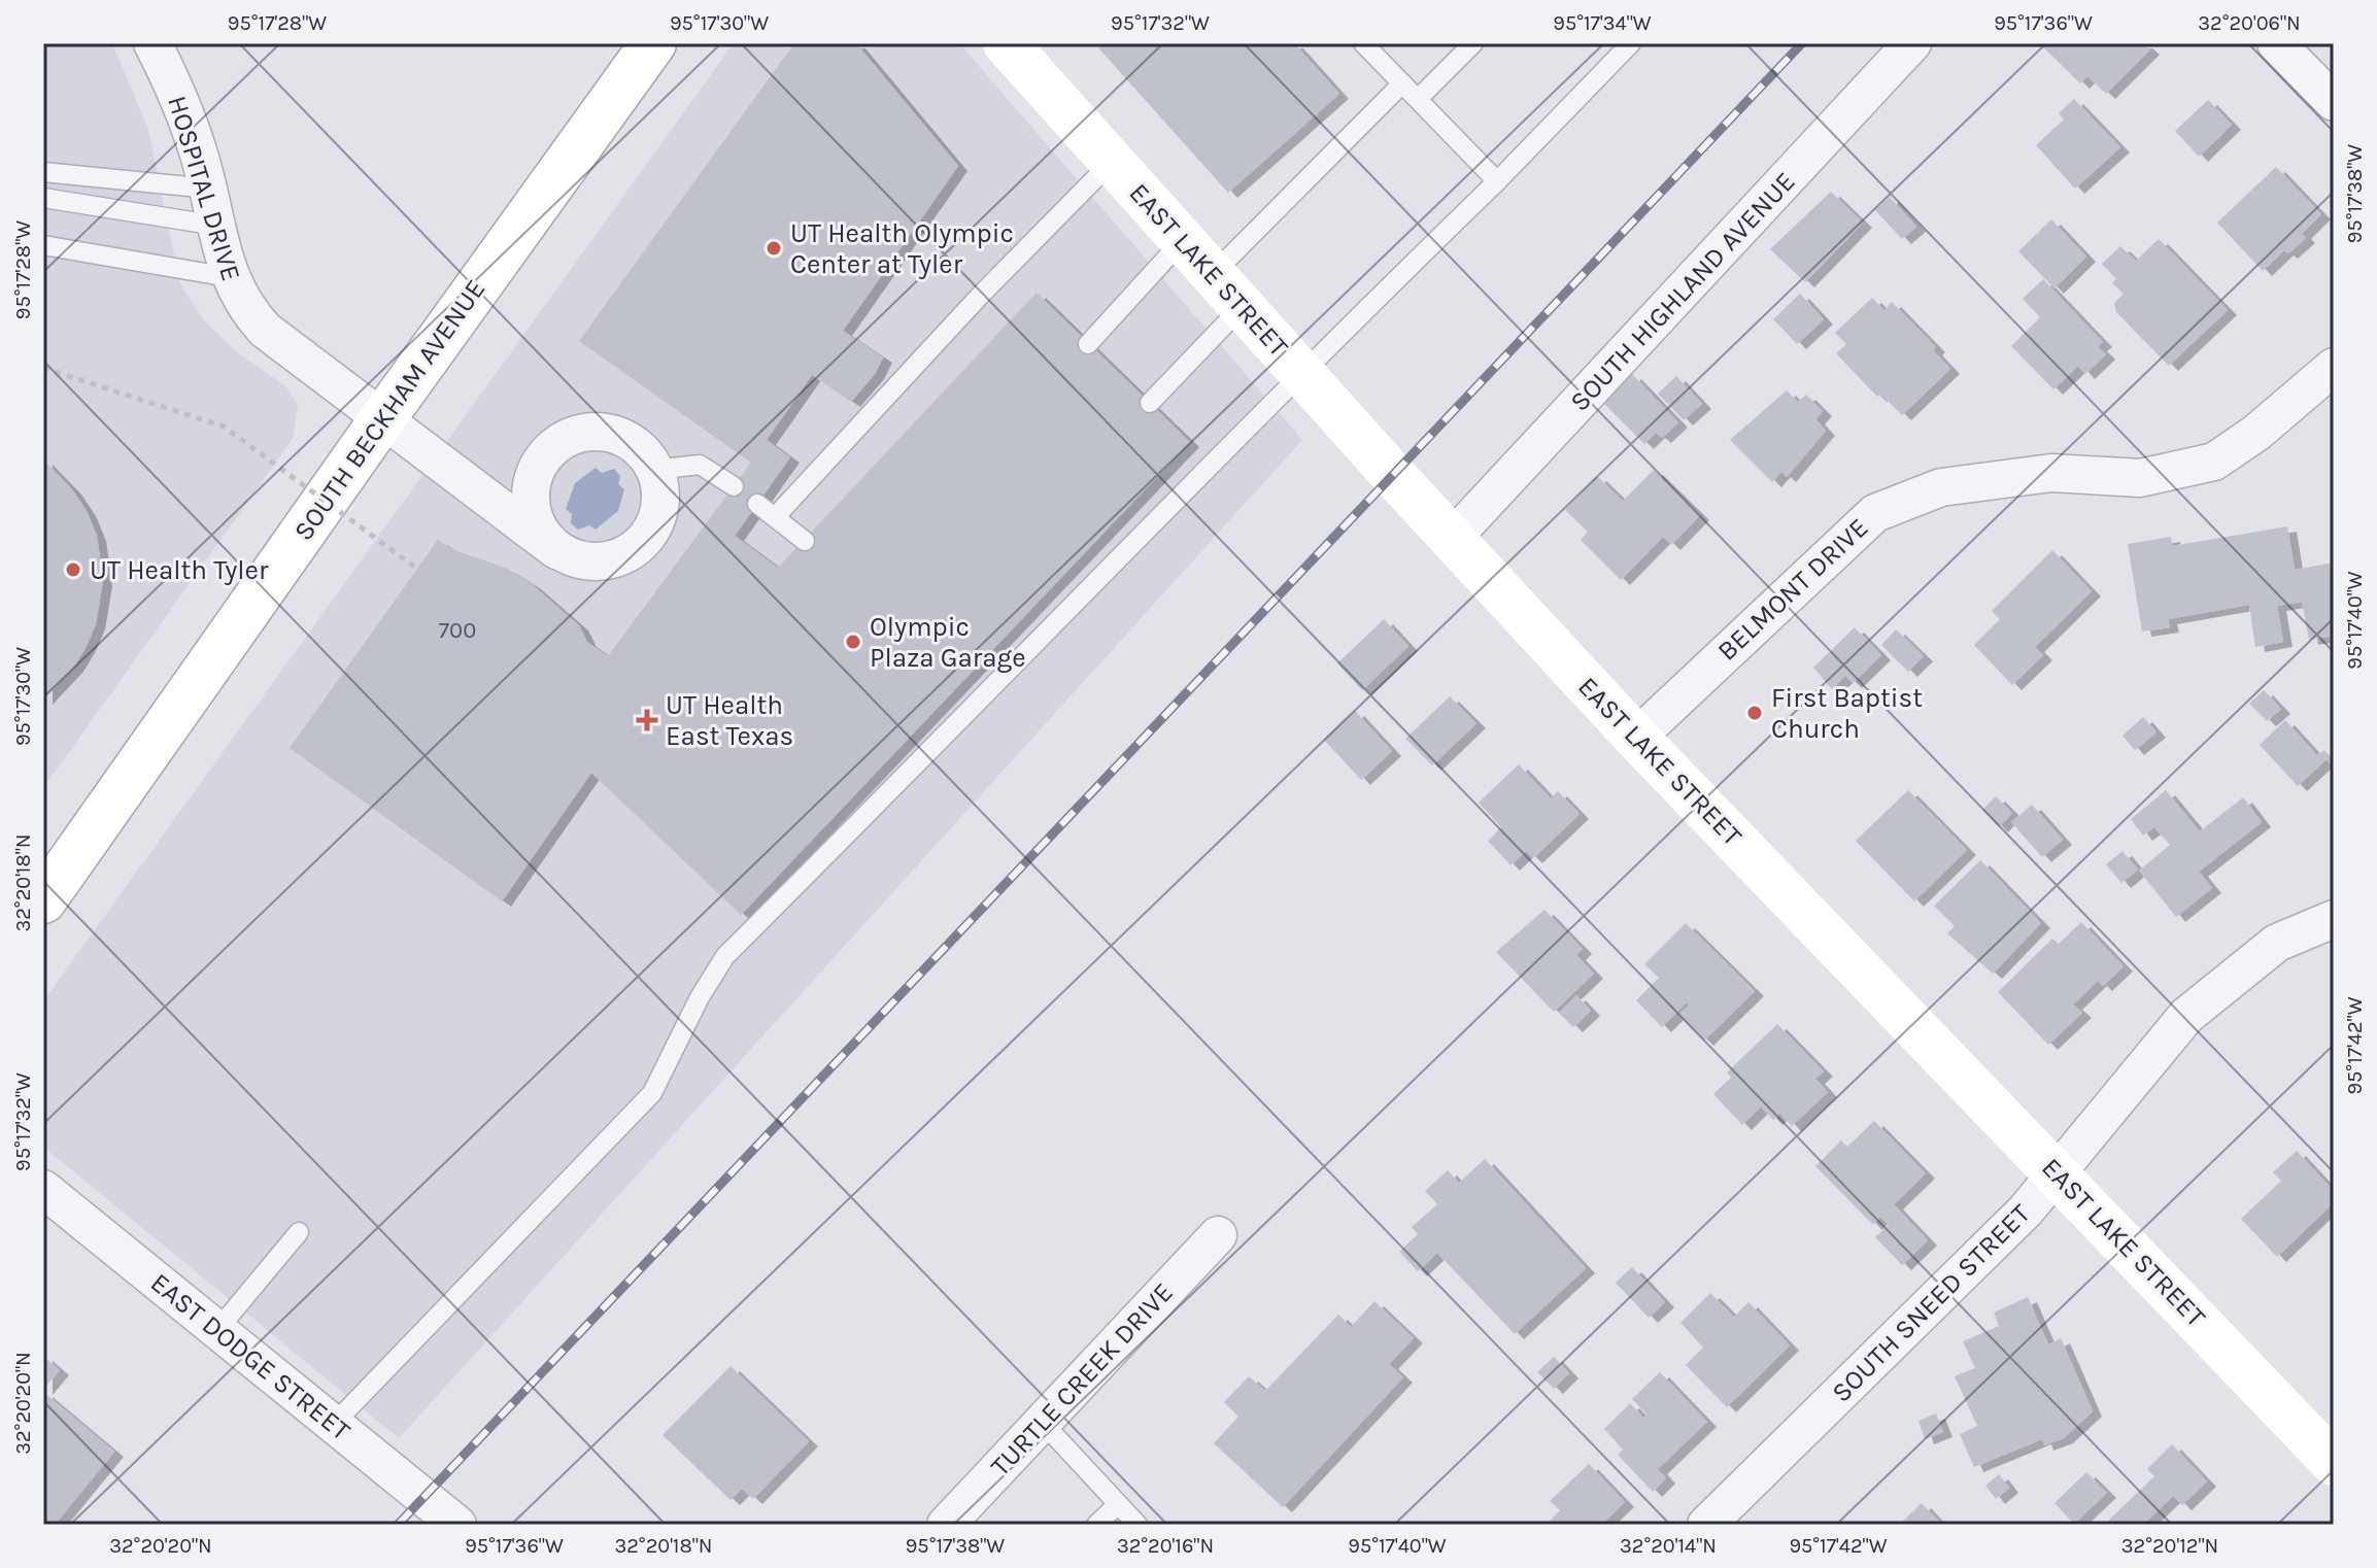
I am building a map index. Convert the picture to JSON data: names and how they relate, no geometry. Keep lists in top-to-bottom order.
{
  "streets": {
    "street": [
      "HOSPITAL DRIVE",
      "EAST LAKE STREET",
      "SOUTH HIGHLAND AVENUE",
      "SOUTH BECKHAM AVENUE",
      "BELMONT DRIVE",
      "SOUTH SNEED STREET",
      "EAST DODGE STREET",
      "TURTLE CREEK DRIVE"
    ]
  },
  "crossings": [
    ["HOSPITAL DRIVE", "SOUTH BECKHAM AVENUE"],
    ["EAST LAKE STREET", "SOUTH HIGHLAND AVENUE"],
    ["EAST LAKE STREET", "BELMONT DRIVE"],
    ["EAST LAKE STREET", "SOUTH SNEED STREET"]
  ],
  "places": {
    "other": [
      "UT Health Olympic Center at Tyler",
      "UT Health Tyler",
      "Olympic Plaza Garage",
      "First Baptist Church"
    ],
    "health": ["UT Health East Texas"]
  },
  "house_numbers": ["700"],
  "coordinates": [
    "95°17'28\"W",
    "95°17'30\"W",
    "95°17'32\"W",
    "95°17'34\"W",
    "95°17'36\"W",
    "32°20'06\"N",
    "95°17'38\"W",
    "95°17'40\"W",
    "32°20'18\"N",
    "95°17'42\"W",
    "32°20'20\"N",
    "32°20'16\"N",
    "32°20'14\"N",
    "32°20'12\"N"
  ]
}
